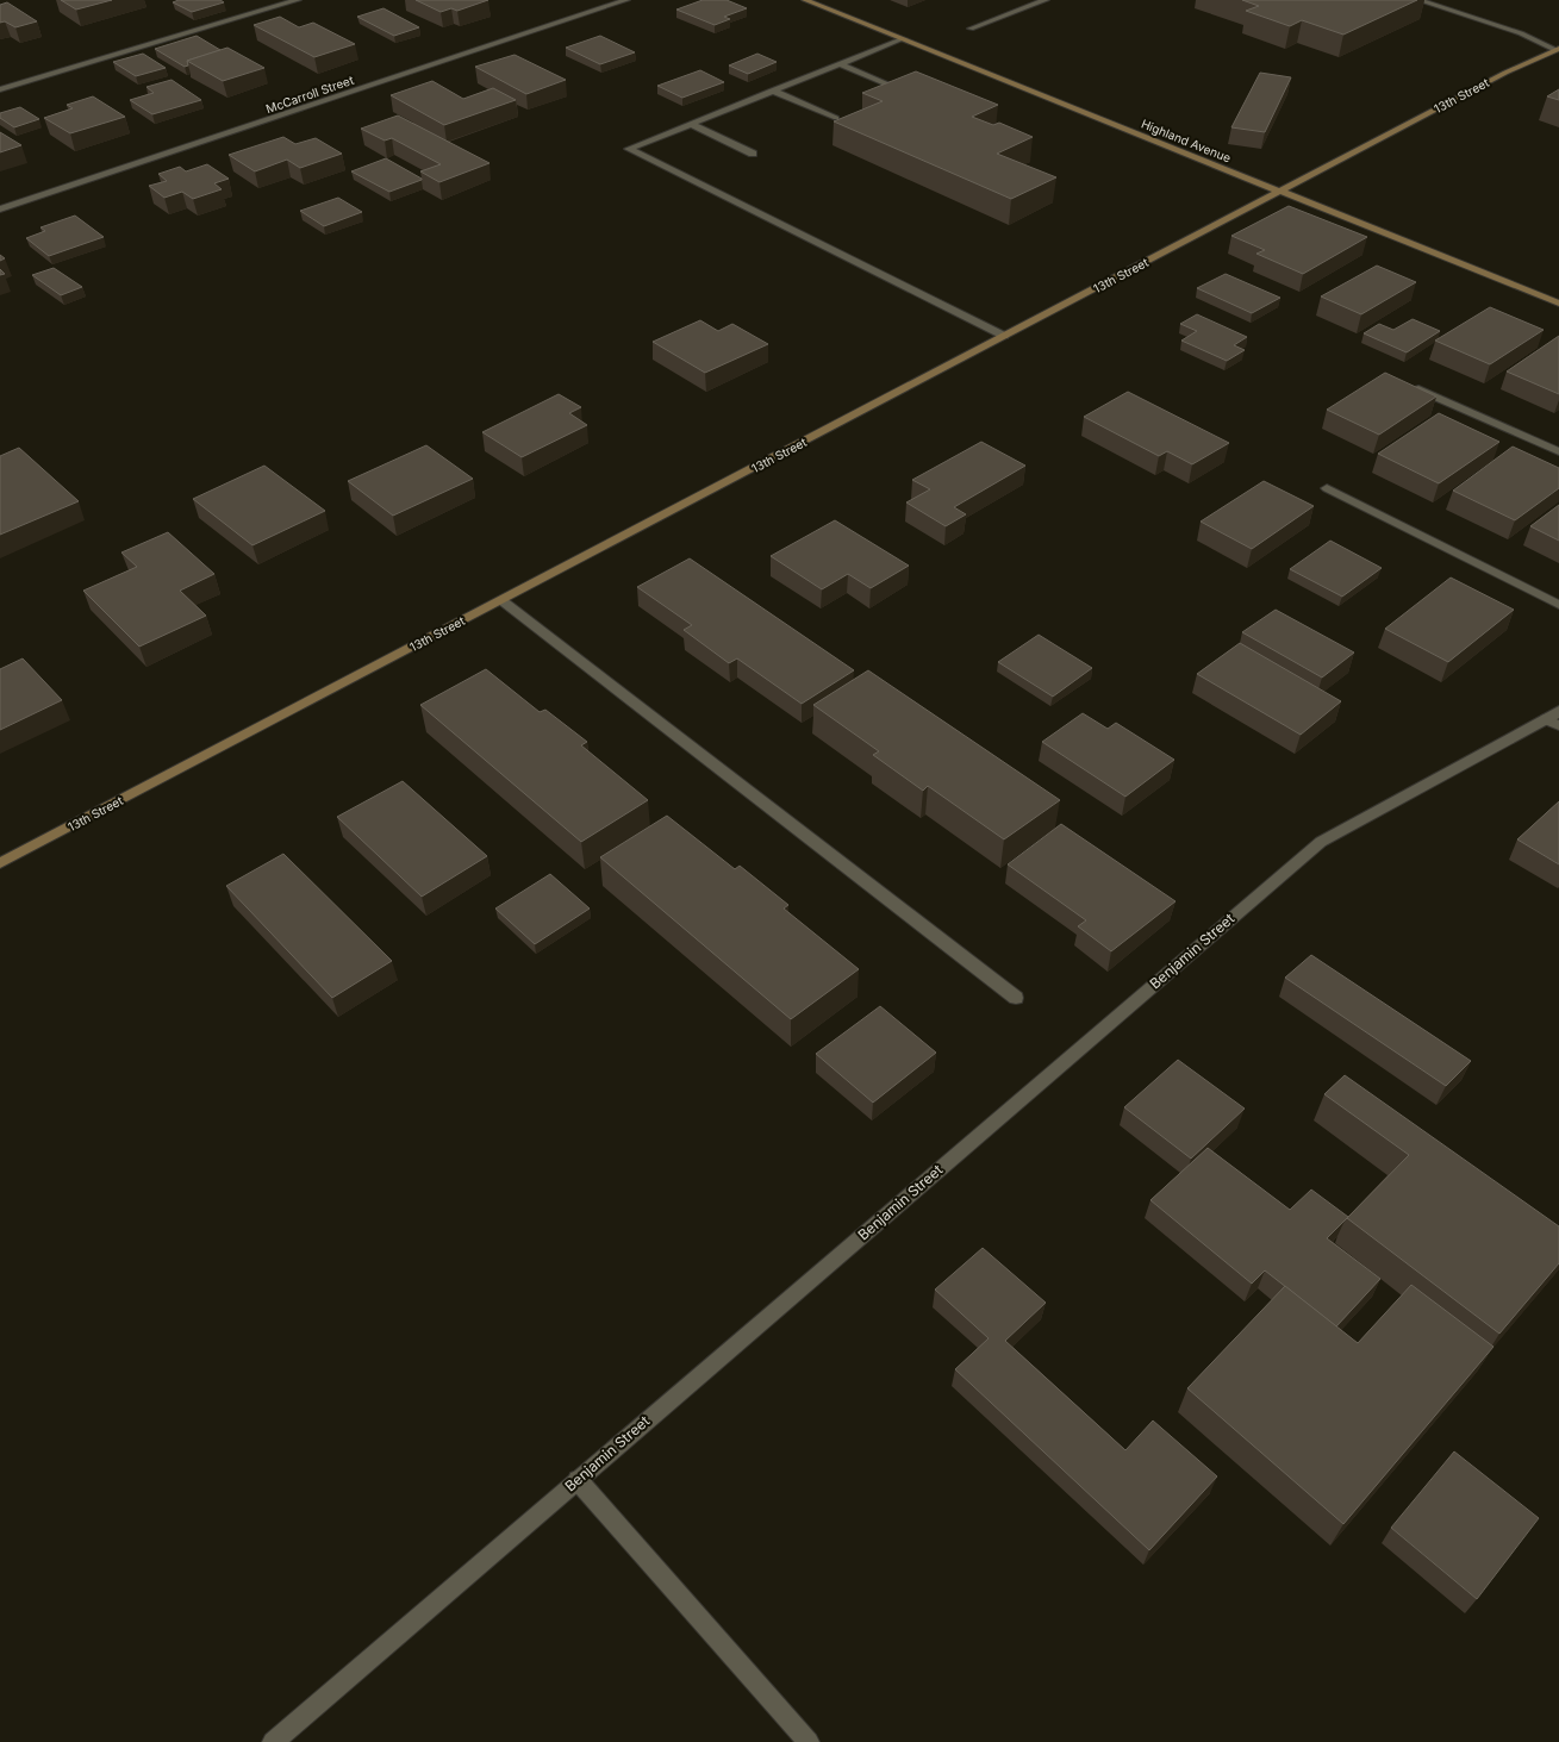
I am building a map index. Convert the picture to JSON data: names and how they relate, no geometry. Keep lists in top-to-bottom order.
{
  "streets": {
    "main road": ["13th Street", "Highland Avenue"],
    "street": ["McCarroll Street", "Benjamin Street"]
  },
  "crossings": [
    ["13th Street", "Highland Avenue"]
  ]
}
